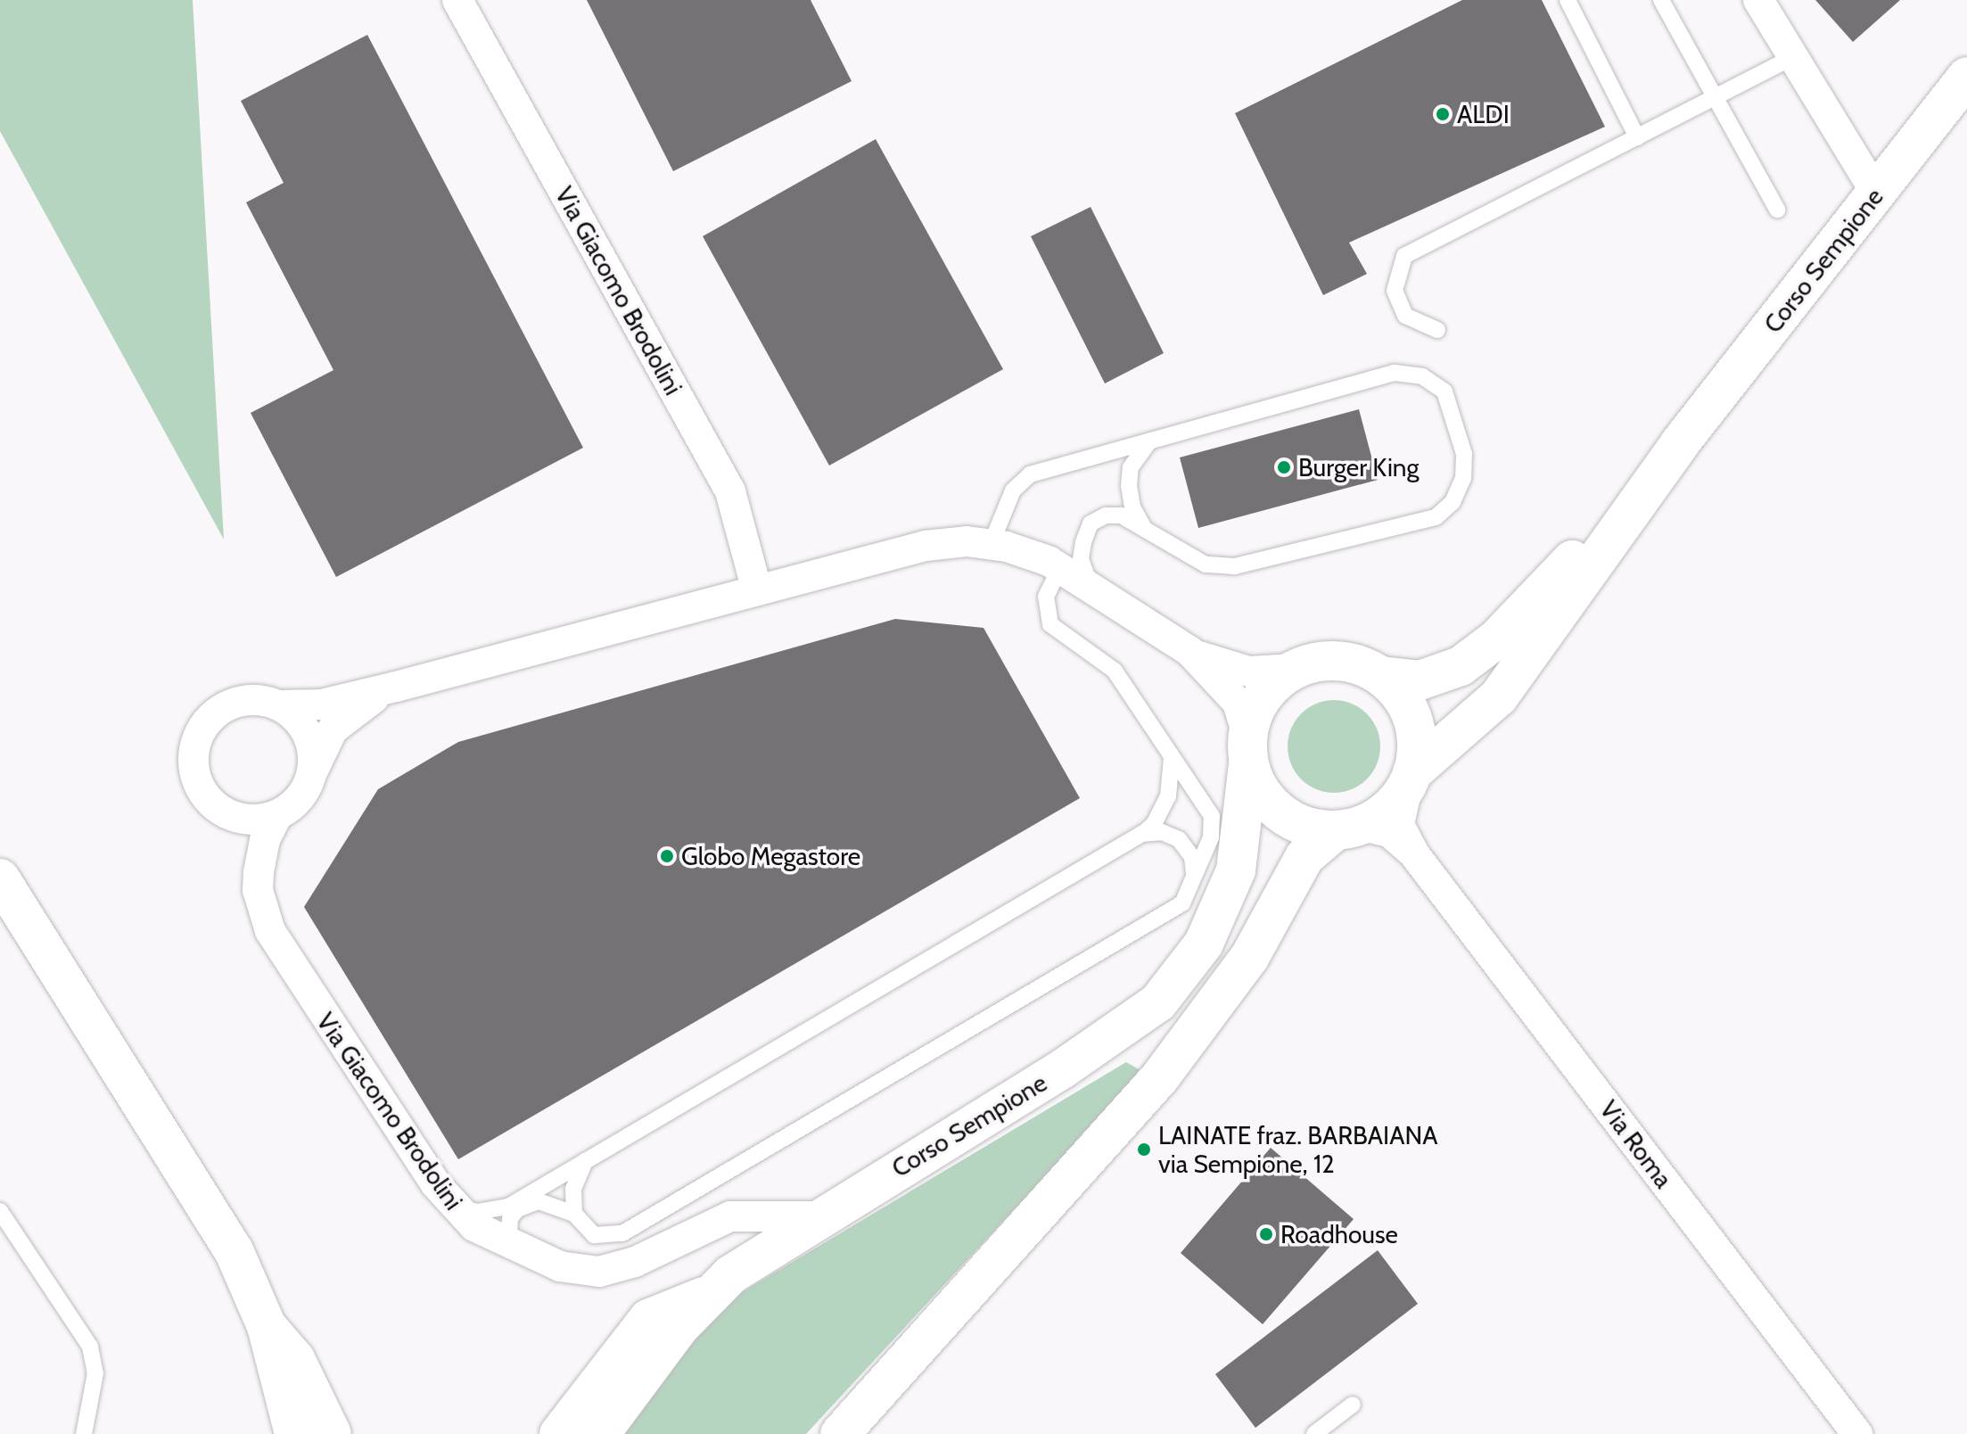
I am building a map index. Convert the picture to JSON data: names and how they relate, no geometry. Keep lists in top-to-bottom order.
{
  "streets": {
    "main road": ["Corso Sempione"],
    "street": ["Via Giacomo Brodolini", "Via Roma"]
  },
  "crossings": [
    ["Corso Sempione", "Via Giacomo Brodolini"]
  ],
  "places": [
    "ALDI",
    "Burger King",
    "Globo Megastore",
    "LAINATE fraz. BARBAIANA via Sempione, 12",
    "Roadhouse"
  ]
}
